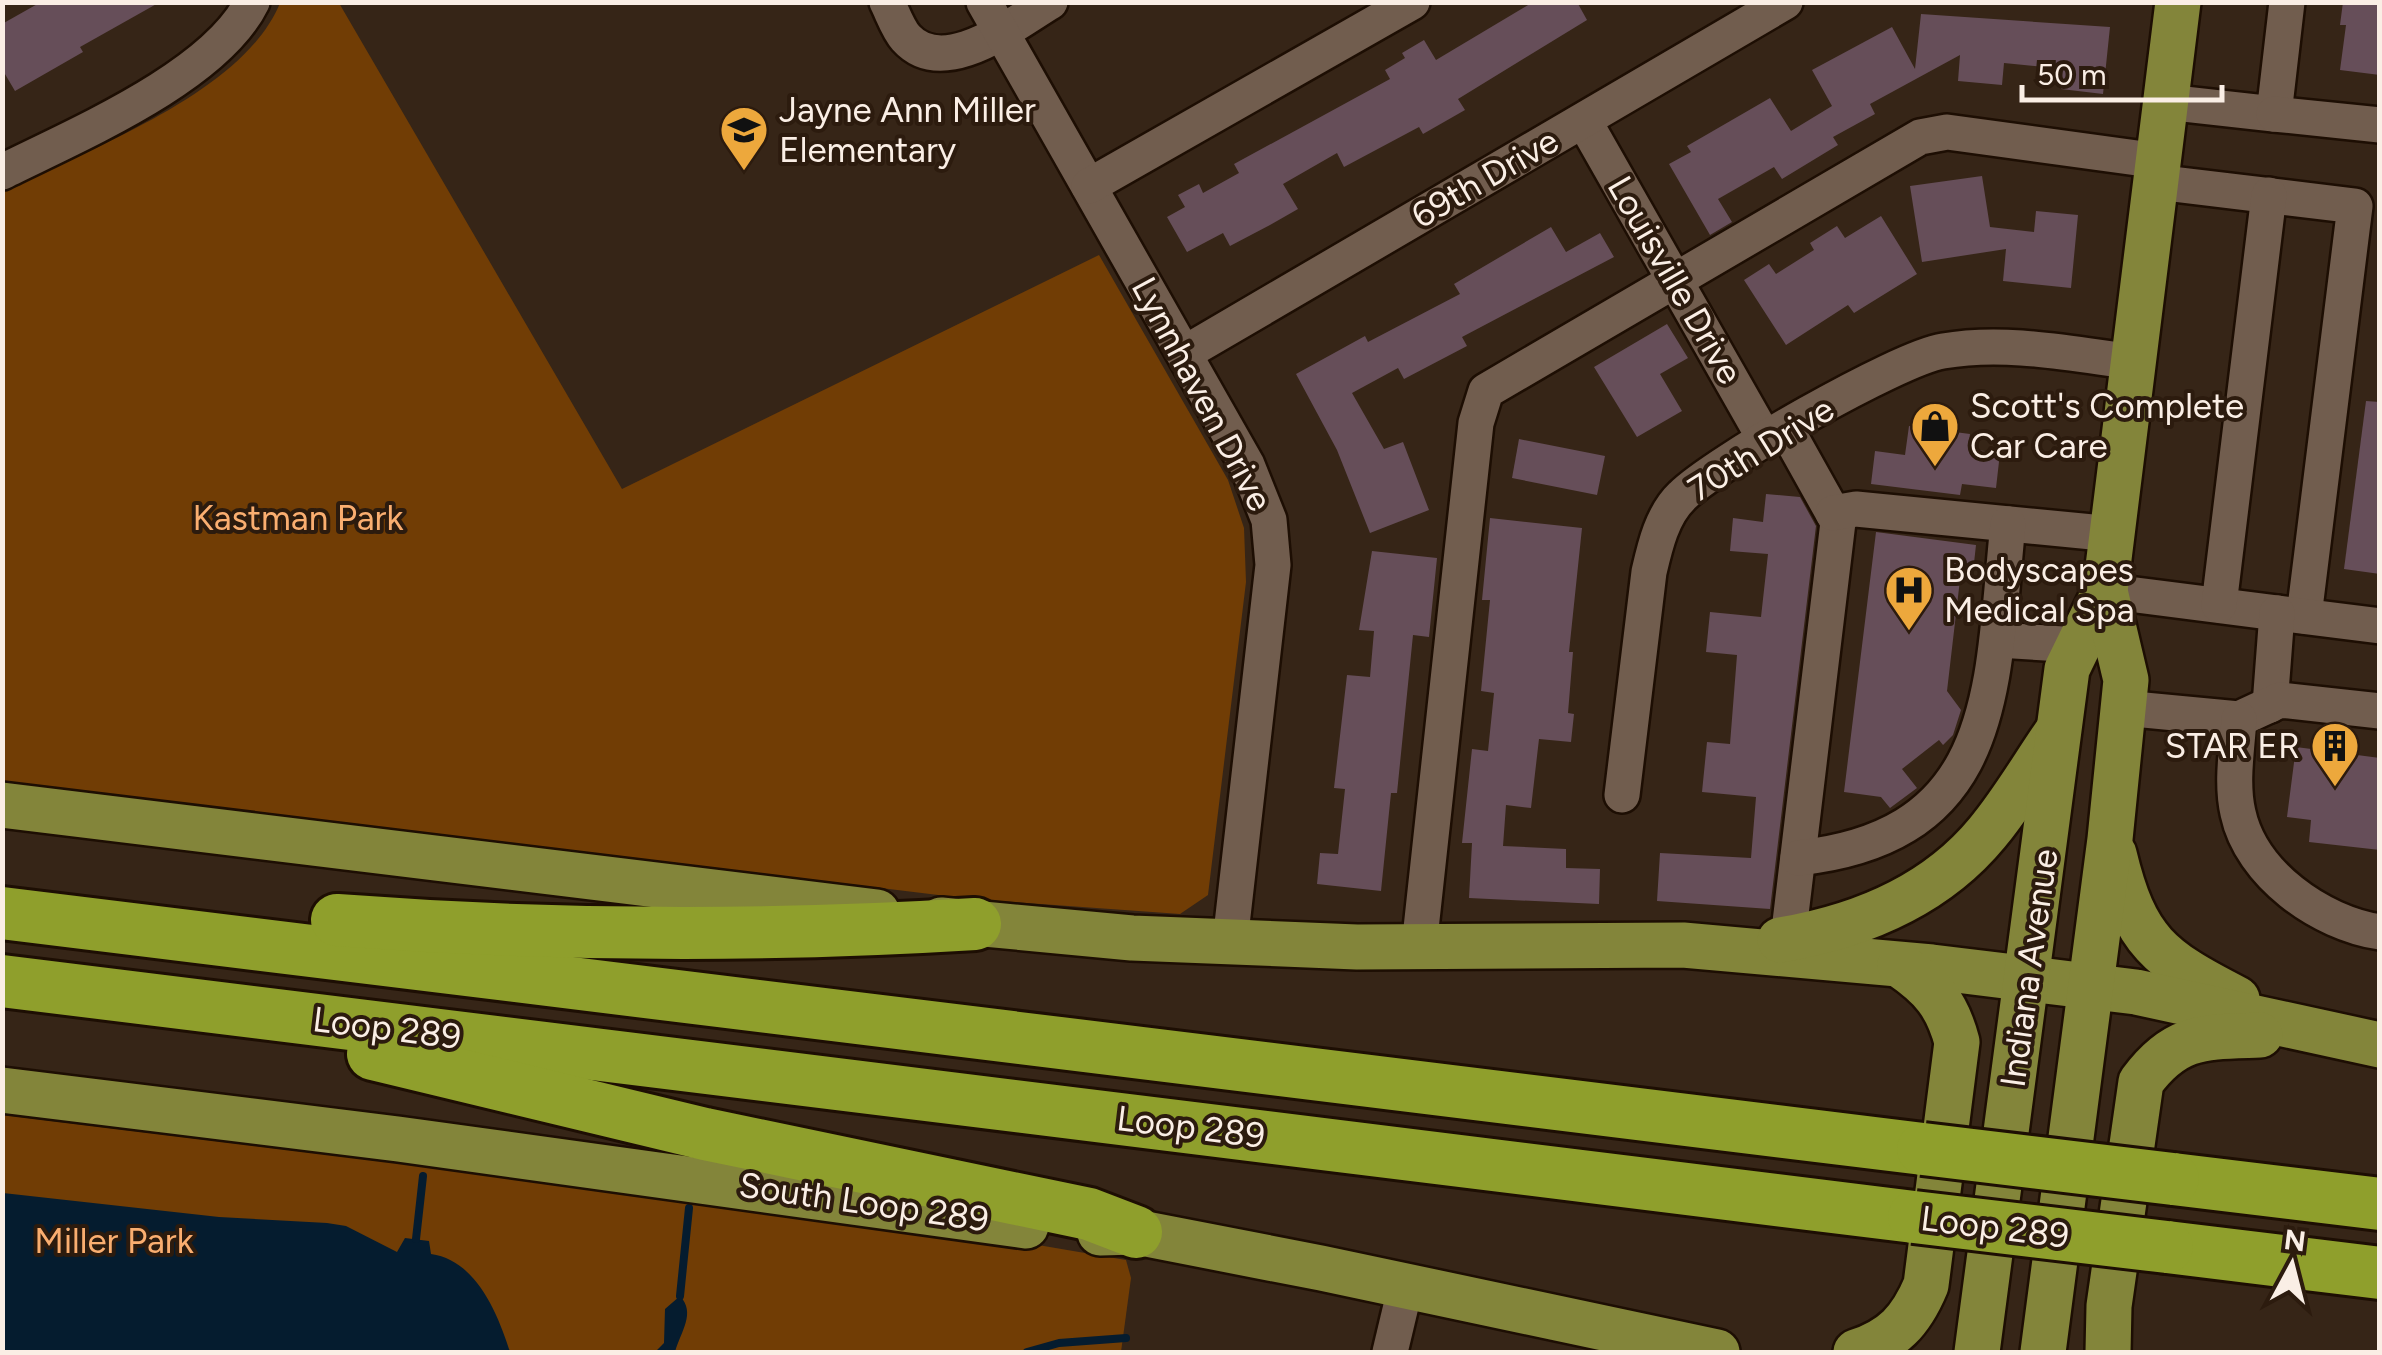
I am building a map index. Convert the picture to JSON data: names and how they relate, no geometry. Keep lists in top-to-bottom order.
{
  "streets": {
    "highway": ["Loop 289"],
    "main road": ["Indiana Avenue", "South Loop 289"],
    "street": [
      "69th Drive",
      "Louisville Drive",
      "Lynnhaven Drive",
      "70th Drive"
    ]
  },
  "crossings": [
    ["69th Drive", "Louisville Drive"],
    ["69th Drive", "Lynnhaven Drive"],
    ["Louisville Drive", "70th Drive"],
    ["70th Drive", "Indiana Avenue"]
  ],
  "parks": ["Kastman Park", "Miller Park"],
  "places": {
    "school or university": ["Jayne Ann Miller Elementary"],
    "shop": ["Scott's Complete Car Care"],
    "hospital": ["Bodyscapes Medical Spa"],
    "building": ["STAR ER"]
  },
  "scale_bar": "50 m",
  "north": "top"
}
